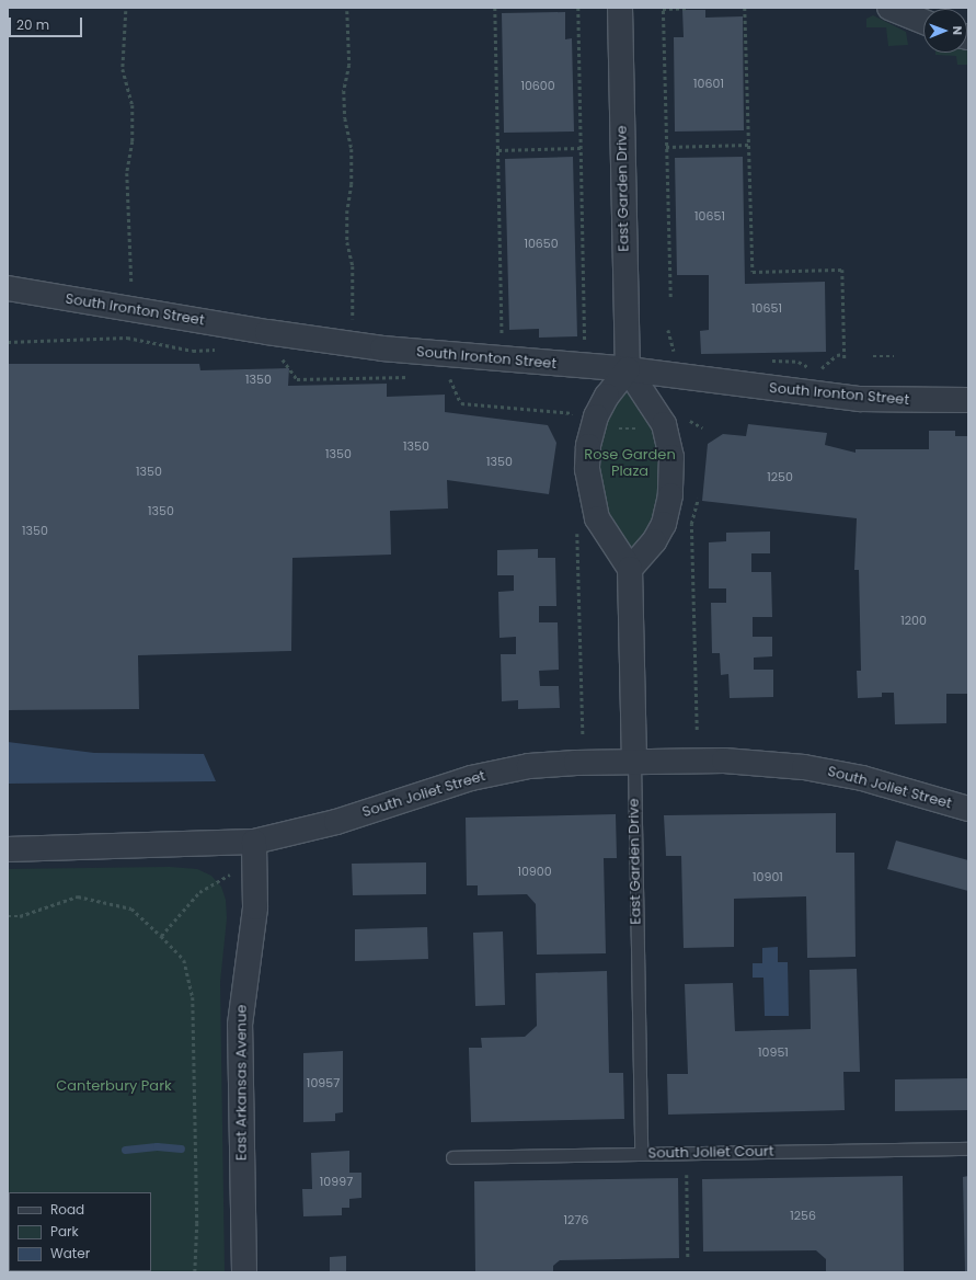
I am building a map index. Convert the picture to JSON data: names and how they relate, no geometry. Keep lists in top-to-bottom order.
{
  "streets": {
    "street": [
      "East Garden Drive",
      "South Ironton Street",
      "South Joliet Street",
      "East Arkansas Avenue"
    ],
    "lane": ["South Joliet Court"]
  },
  "crossings": [
    ["East Garden Drive", "South Ironton Street"],
    ["East Garden Drive", "South Joliet Street"],
    ["East Garden Drive", "South Joliet Court"],
    ["South Joliet Street", "East Arkansas Avenue"]
  ],
  "parks": ["Rose Garden Plaza", "Canterbury Park"],
  "house_numbers": [
    "10601",
    "10600",
    "10651",
    "10650",
    "10651",
    "1350",
    "1350",
    "1350",
    "1350",
    "1350",
    "1250",
    "1350",
    "1350",
    "1200",
    "10900",
    "10901",
    "10951",
    "10957",
    "10997",
    "1256",
    "1276"
  ],
  "legend": ["Road", "Park", "Water"],
  "scale_bar": "20 m",
  "north": "right"
}
